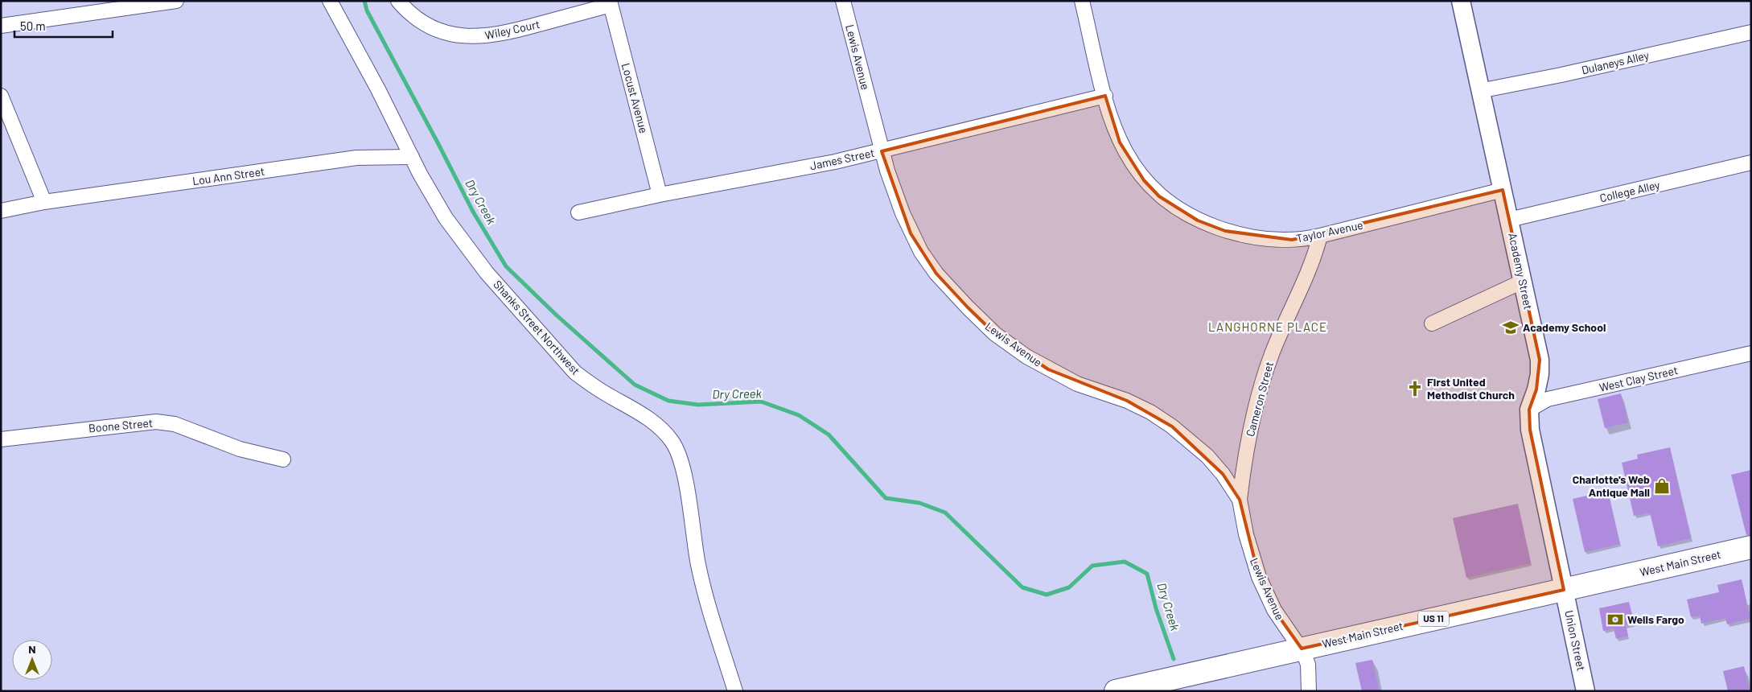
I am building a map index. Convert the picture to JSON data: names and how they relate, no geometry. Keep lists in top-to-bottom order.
{
  "streets": {
    "main road": ["West Main Street", "US 11"],
    "street": [
      "Wiley Court",
      "Lewis Avenue",
      "Dulaneys Alley",
      "Locust Avenue",
      "James Street",
      "Lou Ann Street",
      "College Alley",
      "Taylor Avenue",
      "Academy Street",
      "Shanks Street Northwest",
      "West Clay Street",
      "Cameron Street",
      "Boone Street",
      "Union Street"
    ]
  },
  "crossings": [
    ["Wiley Court", "Locust Avenue"],
    ["Lewis Avenue", "James Street"],
    ["Lewis Avenue", "Cameron Street"],
    ["Lewis Avenue", "West Main Street"],
    ["Dulaneys Alley", "Academy Street"],
    ["Locust Avenue", "James Street"],
    ["James Street", "Taylor Avenue"],
    ["Lou Ann Street", "Shanks Street Northwest"],
    ["College Alley", "Academy Street"],
    ["Taylor Avenue", "Academy Street"],
    ["Taylor Avenue", "Cameron Street"],
    ["Academy Street", "West Clay Street"],
    ["Academy Street", "West Main Street"],
    ["Academy Street", "Union Street"],
    ["West Main Street", "Union Street"]
  ],
  "districts": ["LANGHORNE PLACE"],
  "water": ["Dry Creek"],
  "places": {
    "school or university": ["Academy School"],
    "church": ["First United Methodist Church"],
    "shop": ["Charlotte's Web Antique Mall"],
    "bank": ["Wells Fargo"]
  },
  "scale_bar": "50 m",
  "north": "top"
}
